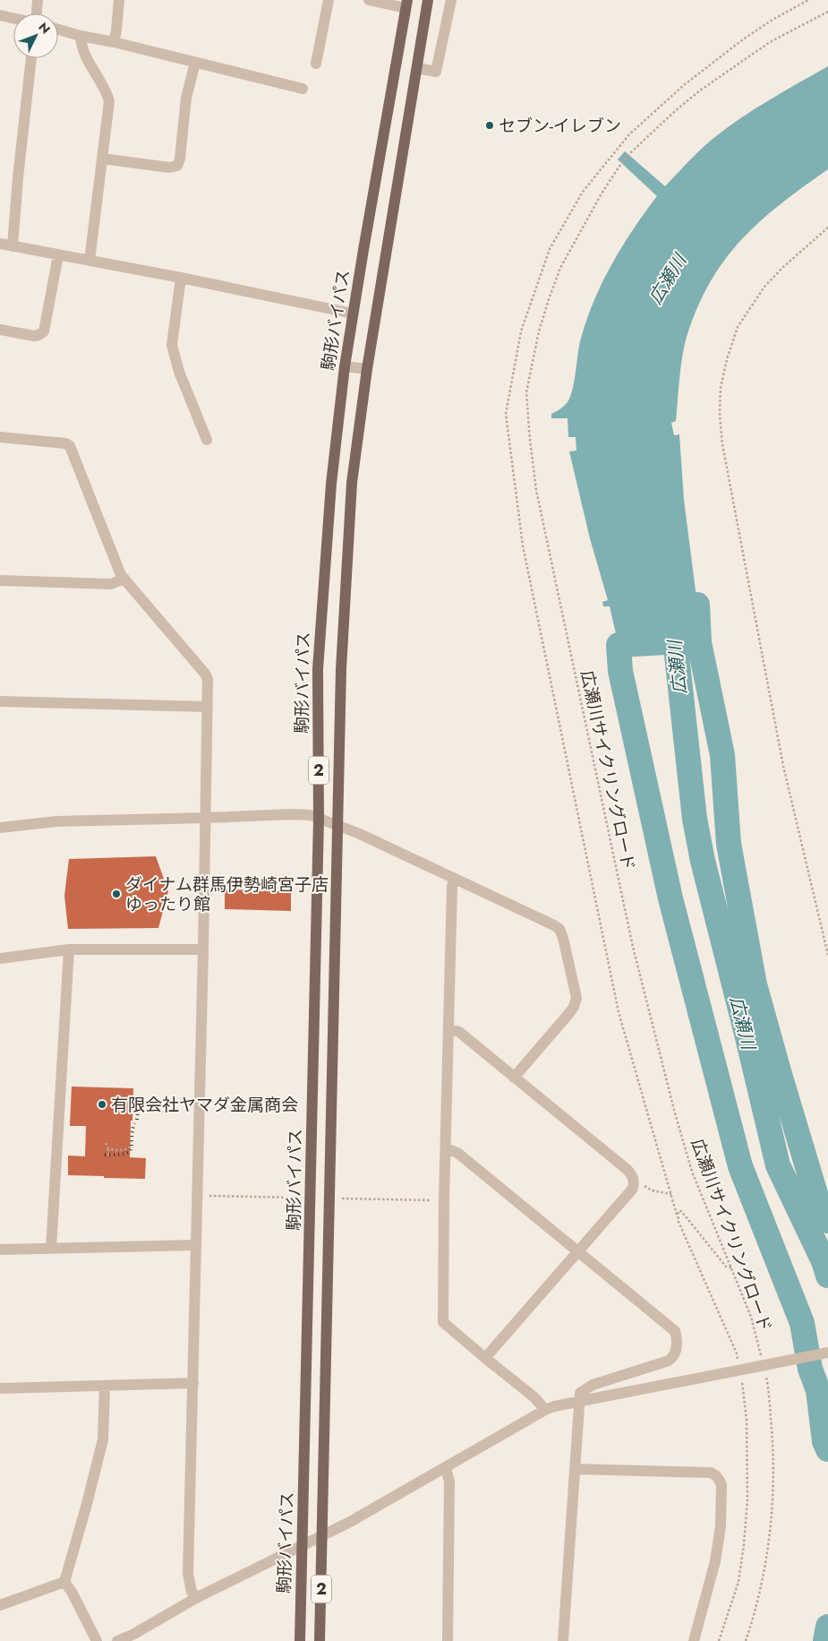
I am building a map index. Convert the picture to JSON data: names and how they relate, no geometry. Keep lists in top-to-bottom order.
{
  "streets": {
    "main road": ["駒形バイパス", "2"],
    "path": ["広瀬川サイクリングロード"]
  },
  "water": ["広瀬川"],
  "places": ["セブン-イレブン", "ダイナム群馬伊勢崎宮子店 ゆったり館", "有限会社ヤマダ金属商会"],
  "north": "top right"
}
